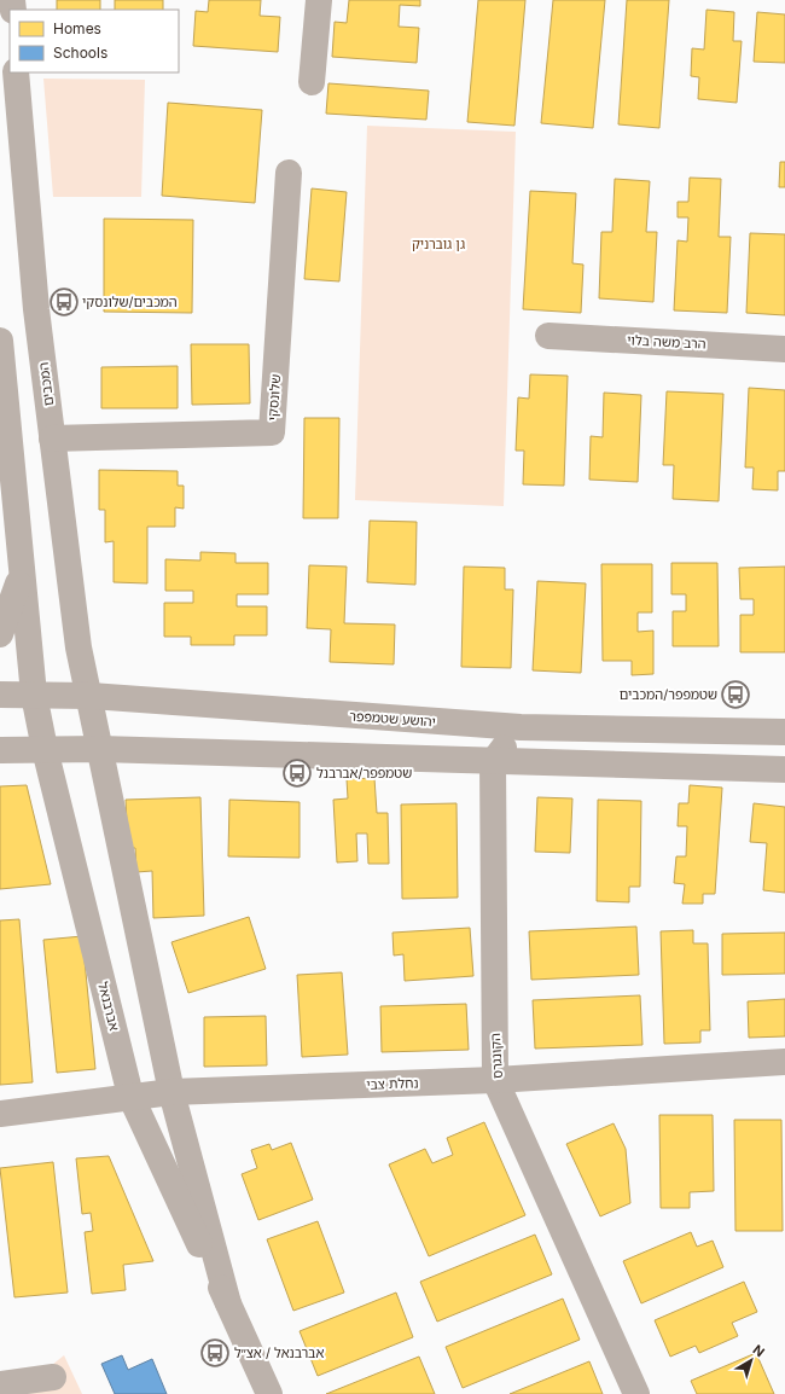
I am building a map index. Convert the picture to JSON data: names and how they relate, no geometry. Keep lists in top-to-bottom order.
{
  "streets": {
    "street": [
      "הרב משה בלוי",
      "המכבים",
      "שלונסקי",
      "יהושע שטמפפר",
      "אברבנאל",
      "הקונגרס",
      "נחלת צבי"
    ]
  },
  "crossings": [
    ["המכבים", "שלונסקי"],
    ["המכבים", "יהושע שטמפפר"],
    ["המכבים", "אברבנאל"],
    ["יהושע שטמפפר", "אברבנאל"],
    ["אברבנאל", "נחלת צבי"],
    ["הקונגרס", "נחלת צבי"]
  ],
  "parks": ["גן גוברניק"],
  "places": {
    "bus stop": [
      "המכבים/שלונסקי",
      "שטמפפר/המכבים",
      "שטמפפר/אברבנל",
      "אברבנאל / אצ״ל"
    ]
  },
  "legend": ["Homes", "Schools"],
  "north": "top right"
}
